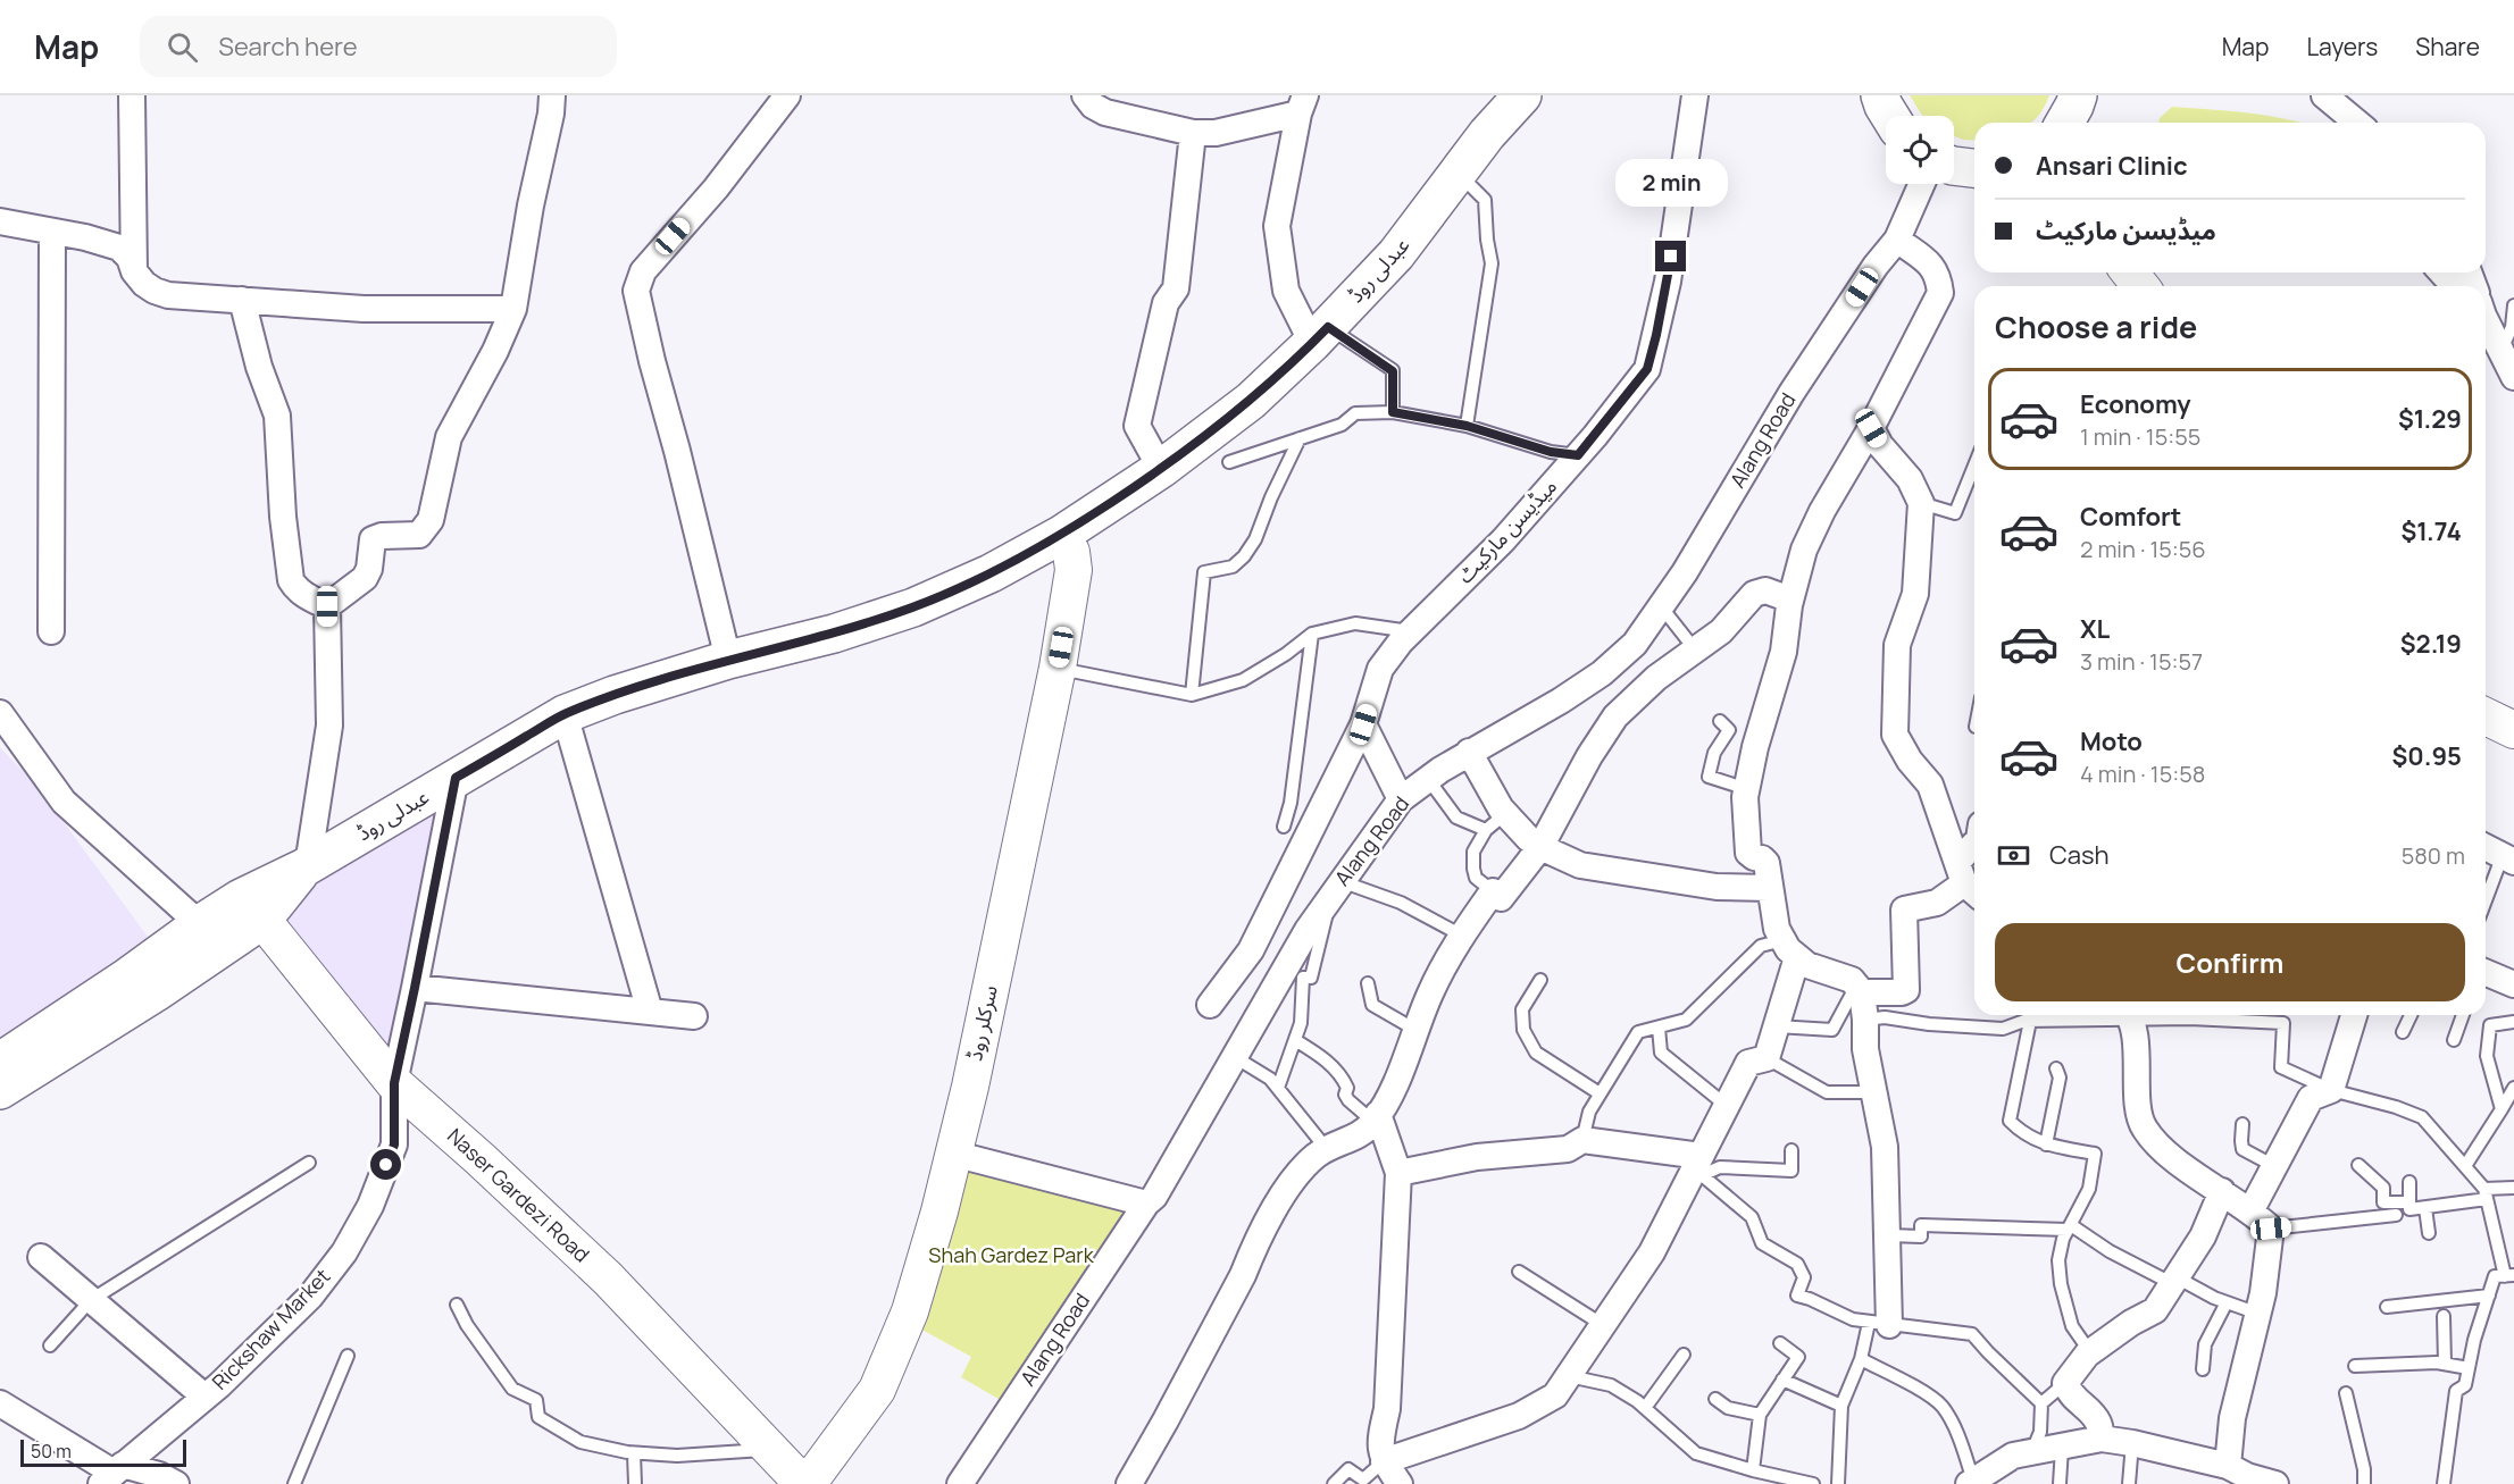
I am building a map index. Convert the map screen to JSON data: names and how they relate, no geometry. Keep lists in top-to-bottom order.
{
  "streets": {
    "main road": ["عبدلی روڈ", "سرکلر روڈ", "Naser Gardezi Road"],
    "street": ["Alang Road", "میڈیسن مارکیٹ", "Rickshaw Market"]
  },
  "crossings": [
    ["عبدلی روڈ", "سرکلر روڈ"],
    ["عبدلی روڈ", "Naser Gardezi Road"],
    ["عبدلی روڈ", "Rickshaw Market"],
    ["سرکلر روڈ", "Naser Gardezi Road"],
    ["Naser Gardezi Road", "Rickshaw Market"]
  ],
  "parks": ["Shah Gardez Park"],
  "scale_bar": "50 m",
  "page": {
    "header": "Map",
    "search": "Search here",
    "nav": ["Map", "Layers", "Share"],
    "banner": ["Ansari Clinic", "میڈیسن مارکیٹ"],
    "bubble": "2 min",
    "heading": "Choose a ride",
    "list": [
      {
        "name": "Economy",
        "note": "1 min · 15:55",
        "value": "$1.29"
      },
      {
        "name": "Comfort",
        "note": "2 min · 15:56",
        "value": "$1.74"
      },
      {
        "name": "XL",
        "note": "3 min · 15:57",
        "value": "$2.19"
      },
      {
        "name": "Moto",
        "note": "4 min · 15:58",
        "value": "$0.95"
      }
    ],
    "pay": ["Cash", "580 m"],
    "buttons": "Confirm",
    "scale": "50 m"
  }
}
